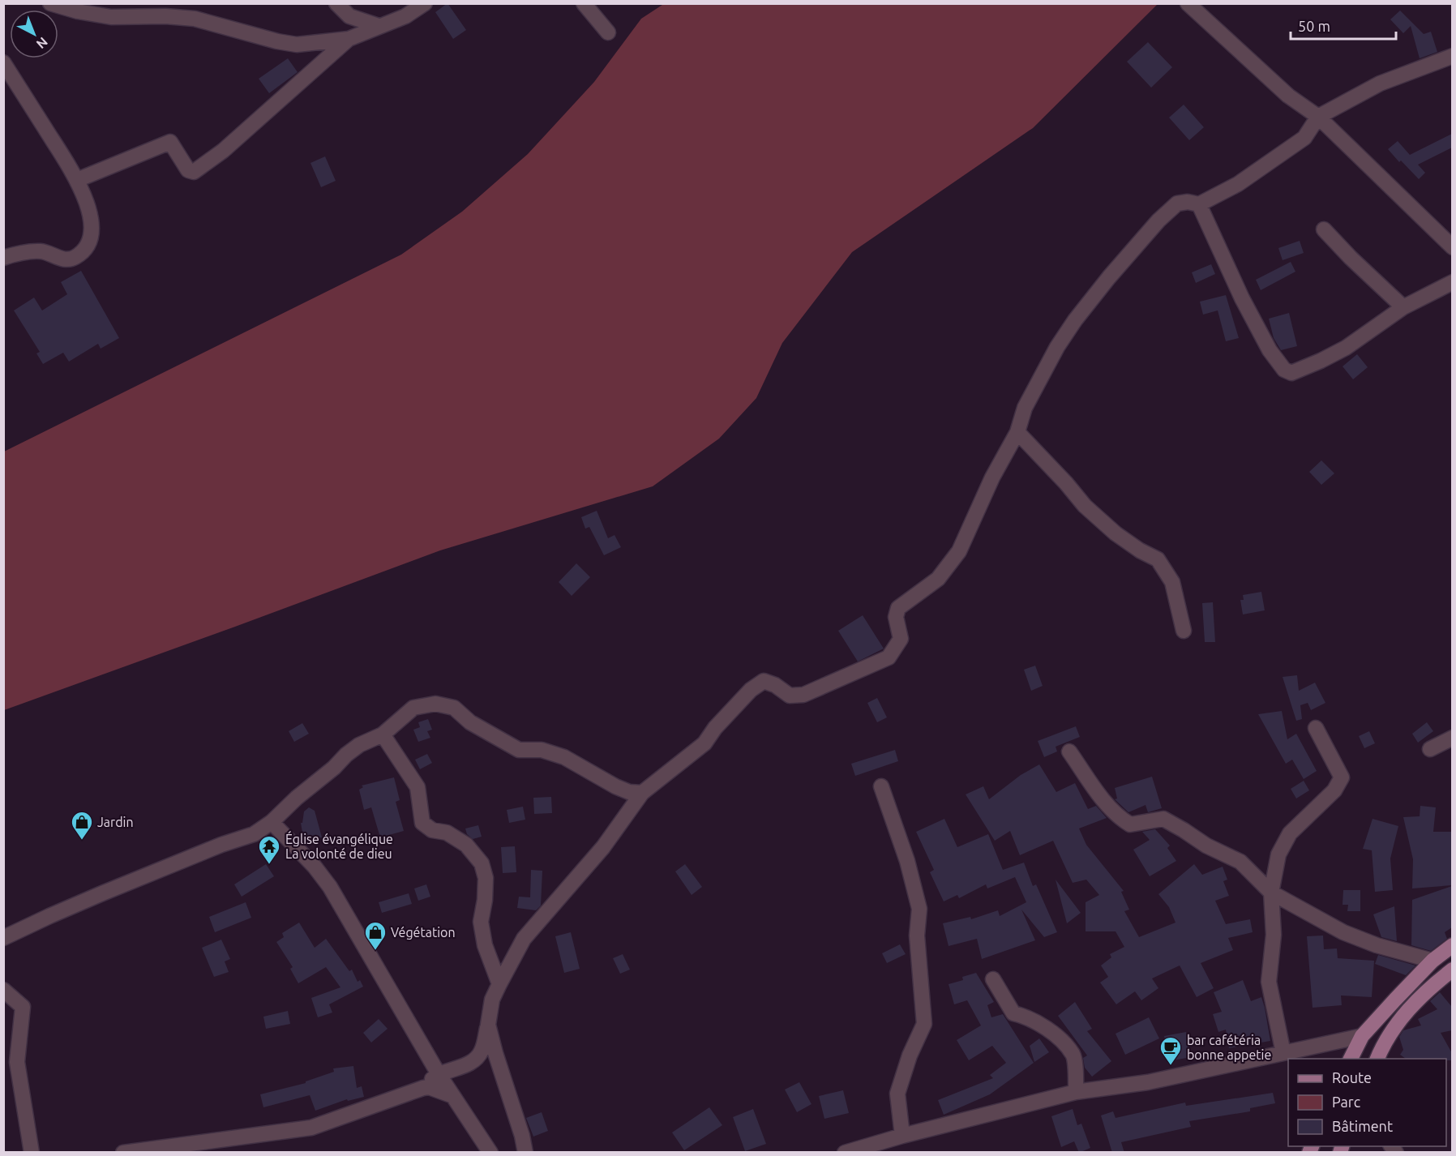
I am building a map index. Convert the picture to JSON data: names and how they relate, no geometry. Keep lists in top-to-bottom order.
{
  "places": {
    "shop": ["Jardin", "Végétation"],
    "temple": ["Église évangélique La volonté de dieu"],
    "cafe": ["bar cafétéria bonne appetie"]
  },
  "legend": ["Route", "Parc", "Bâtiment"],
  "scale_bar": "50 m",
  "north": "bottom right"
}
